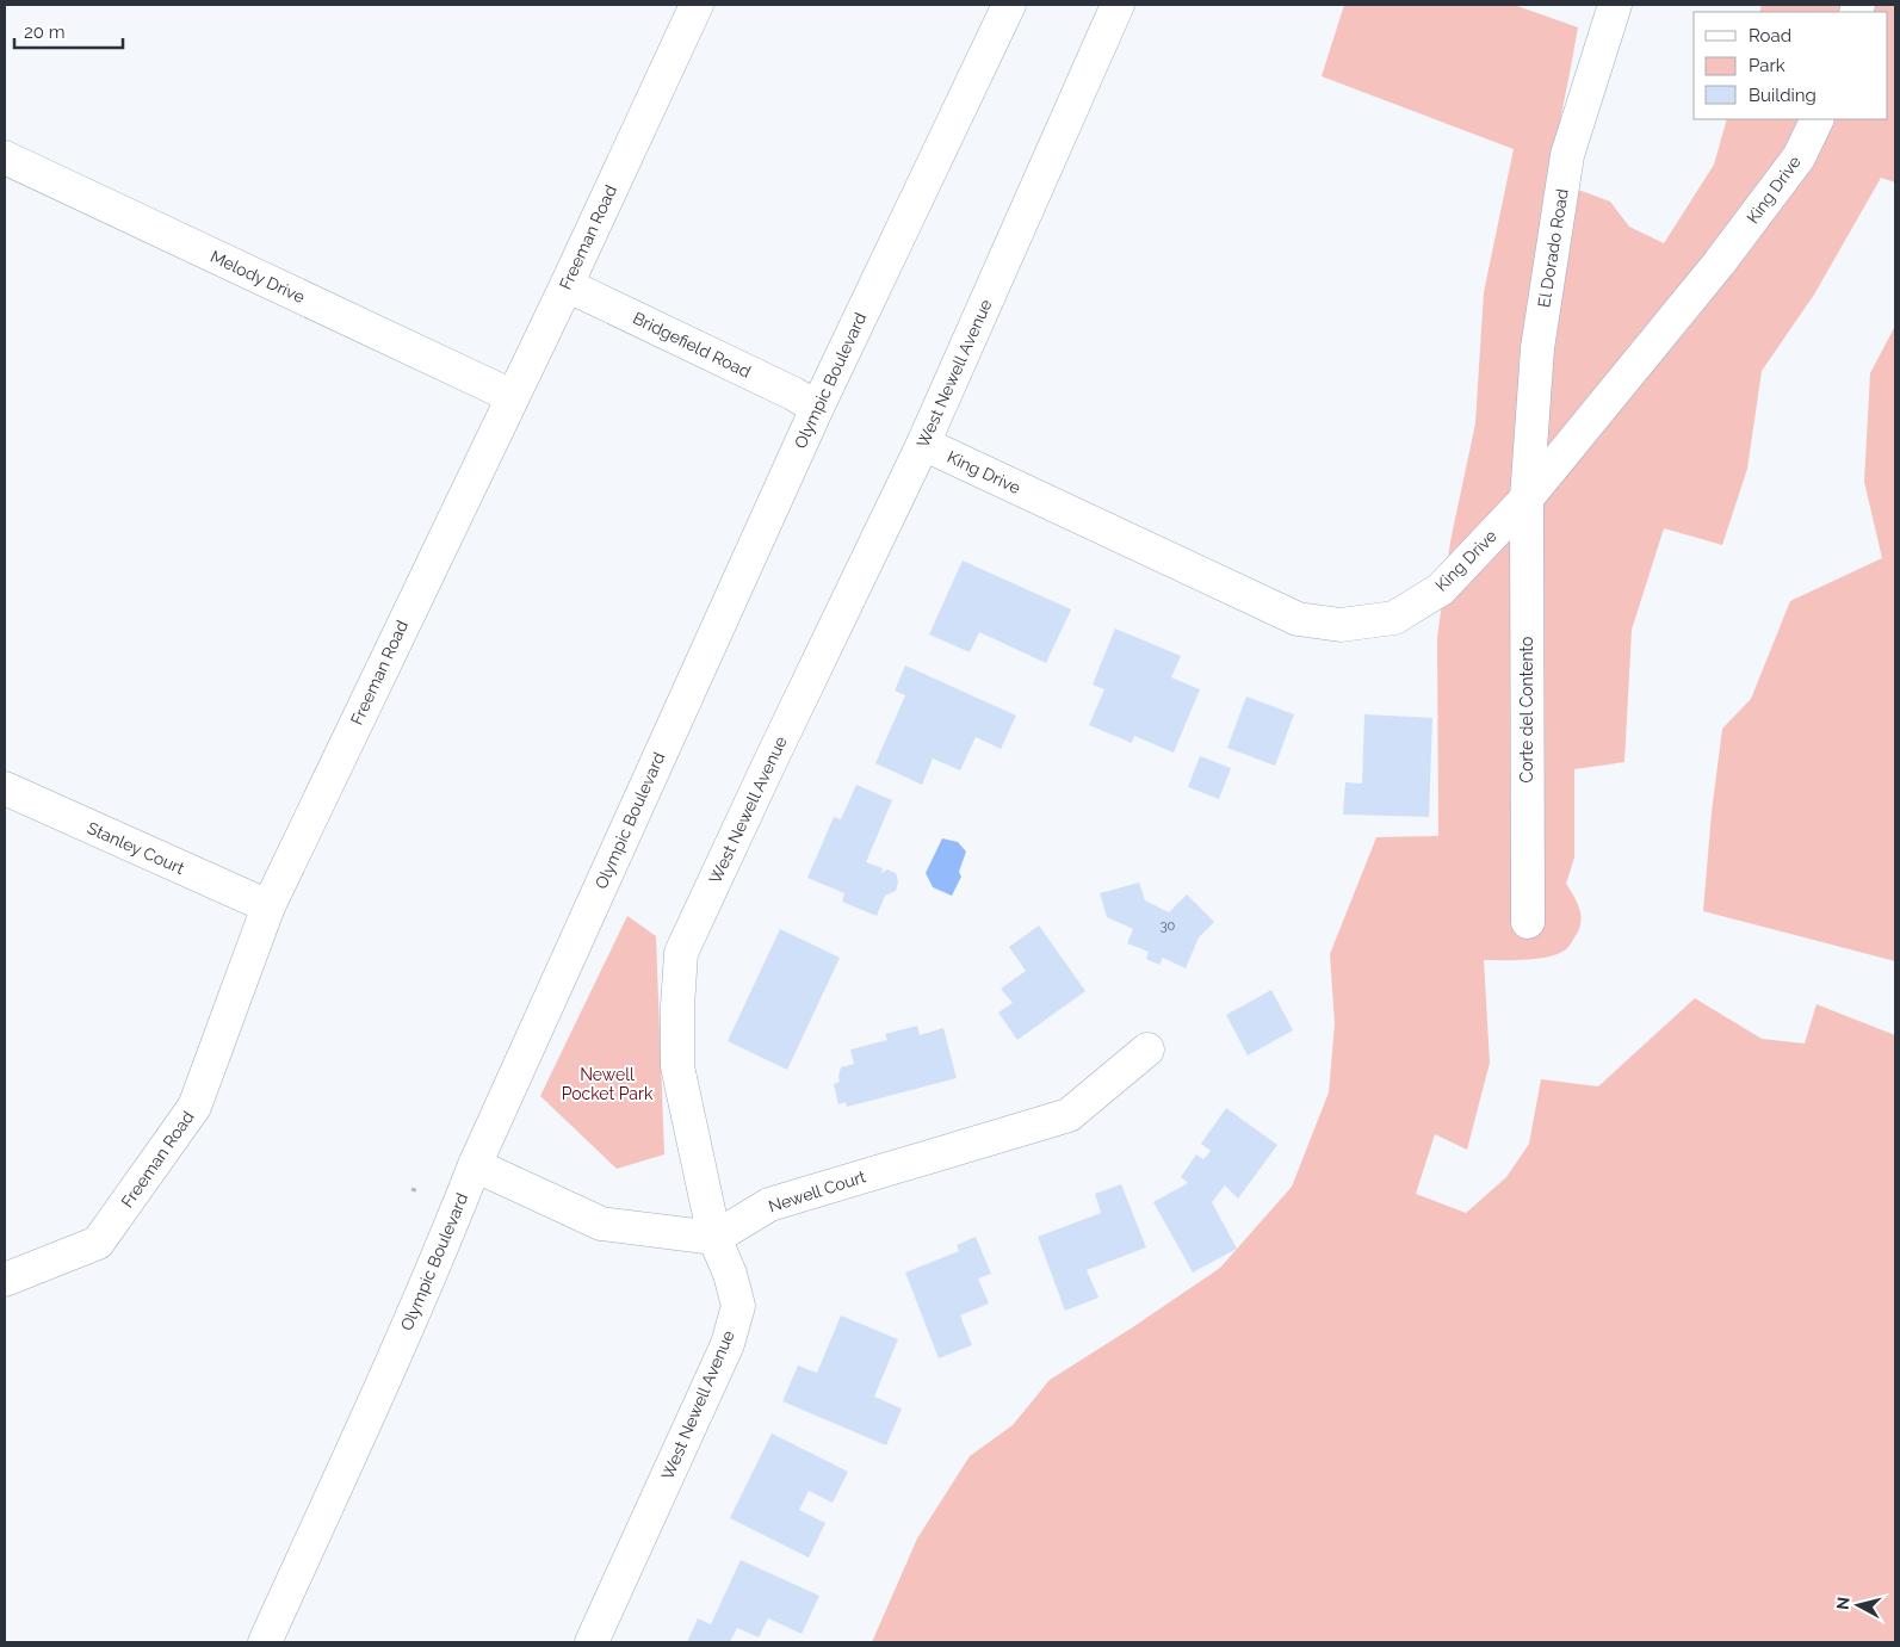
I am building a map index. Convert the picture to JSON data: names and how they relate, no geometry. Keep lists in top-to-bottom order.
{
  "streets": {
    "street": [
      "King Drive",
      "Freeman Road",
      "El Dorado Road",
      "Melody Drive",
      "Bridgefield Road",
      "West Newell Avenue",
      "Olympic Boulevard",
      "Corte del Contento",
      "Stanley Court",
      "Newell Court"
    ]
  },
  "crossings": [
    ["King Drive", "El Dorado Road"],
    ["King Drive", "West Newell Avenue"],
    ["King Drive", "Corte del Contento"],
    ["Freeman Road", "Melody Drive"],
    ["Freeman Road", "Bridgefield Road"],
    ["Freeman Road", "Stanley Court"],
    ["El Dorado Road", "Corte del Contento"],
    ["Bridgefield Road", "Olympic Boulevard"],
    ["West Newell Avenue", "Newell Court"]
  ],
  "parks": ["Newell Pocket Park"],
  "house_numbers": ["30"],
  "legend": ["Road", "Park", "Building"],
  "scale_bar": "20 m",
  "north": "left"
}
